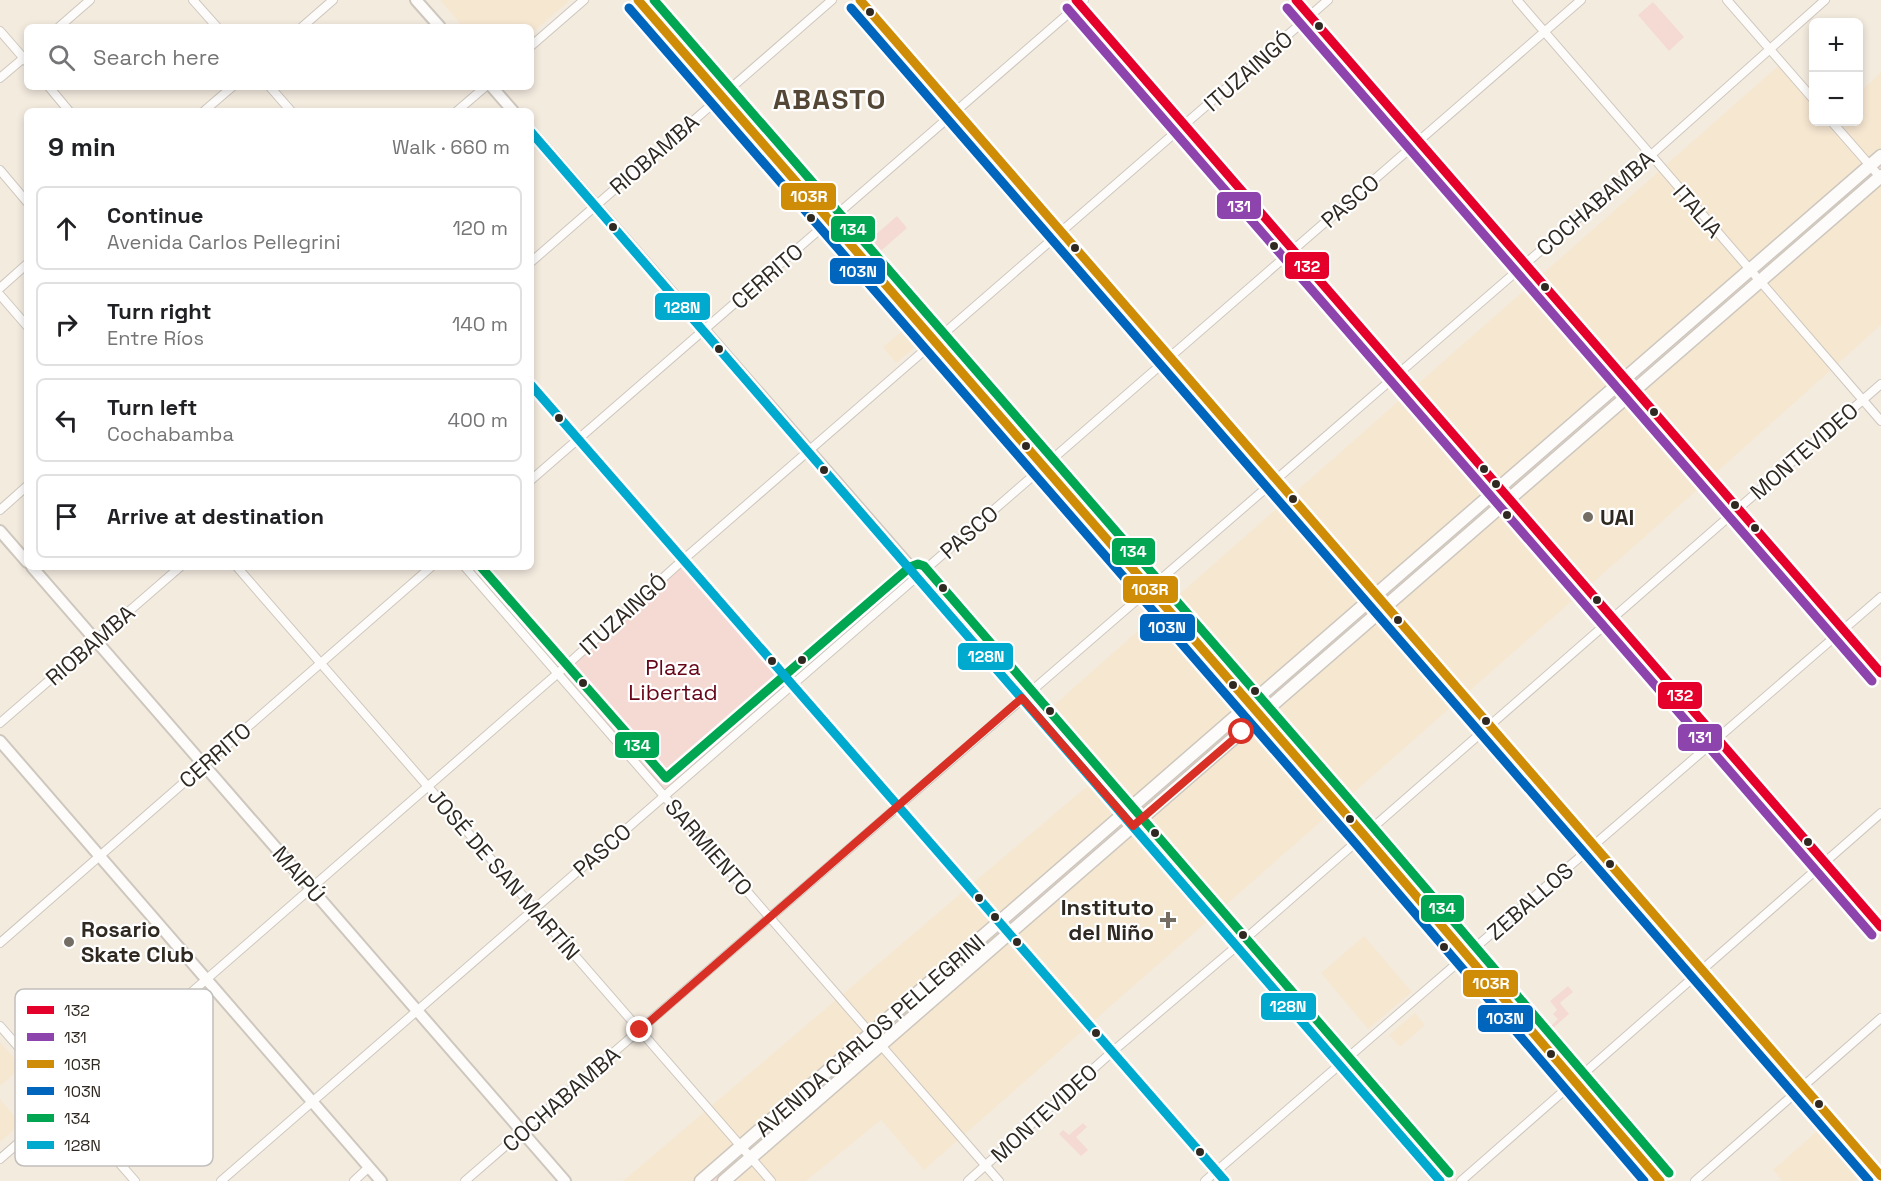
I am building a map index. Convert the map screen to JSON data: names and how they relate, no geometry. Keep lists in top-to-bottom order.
{
  "streets": {
    "main road": ["MAIPÚ", "AVENIDA CARLOS PELLEGRINI"],
    "street": [
      "ITUZAINGÓ",
      "RIOBAMBA",
      "PASCO",
      "COCHABAMBA",
      "ITALIA",
      "CERRITO",
      "MONTEVIDEO",
      "SARMIENTO",
      "JOSÉ DE SAN MARTÍN",
      "ZEBALLOS"
    ]
  },
  "crossings": [
    ["ITUZAINGÓ", "SARMIENTO"],
    ["ITUZAINGÓ", "MAIPÚ"],
    ["ITUZAINGÓ", "JOSÉ DE SAN MARTÍN"],
    ["RIOBAMBA", "MAIPÚ"],
    ["PASCO", "ITALIA"],
    ["PASCO", "SARMIENTO"],
    ["PASCO", "MAIPÚ"],
    ["PASCO", "JOSÉ DE SAN MARTÍN"],
    ["COCHABAMBA", "ITALIA"],
    ["COCHABAMBA", "SARMIENTO"],
    ["COCHABAMBA", "MAIPÚ"],
    ["COCHABAMBA", "JOSÉ DE SAN MARTÍN"],
    ["ITALIA", "MONTEVIDEO"],
    ["ITALIA", "AVENIDA CARLOS PELLEGRINI"],
    ["CERRITO", "MAIPÚ"],
    ["CERRITO", "JOSÉ DE SAN MARTÍN"],
    ["MONTEVIDEO", "SARMIENTO"],
    ["SARMIENTO", "AVENIDA CARLOS PELLEGRINI"],
    ["JOSÉ DE SAN MARTÍN", "AVENIDA CARLOS PELLEGRINI"]
  ],
  "districts": ["ABASTO"],
  "parks": ["Plaza Libertad"],
  "places": {
    "other": ["UAI", "Rosario Skate Club"],
    "health": ["Instituto del Niño"]
  },
  "lines": [
    "transit line 132",
    "transit line 103R",
    "transit line 134",
    "transit line 131",
    "transit line 103N",
    "transit line 128N"
  ],
  "legend": [
    "132",
    "131",
    "103R",
    "103N",
    "134",
    "128N"
  ],
  "page": {
    "map_buttons": ["+", "−"],
    "search": "Search here",
    "heading": ["9 min", "Walk · 660 m"],
    "list": [
      ["Continue", "Avenida Carlos Pellegrini", "120 m"],
      ["Turn right", "Entre Ríos", "140 m"],
      ["Turn left", "Cochabamba", "400 m"],
      "Arrive at destination"
    ]
  }
}
